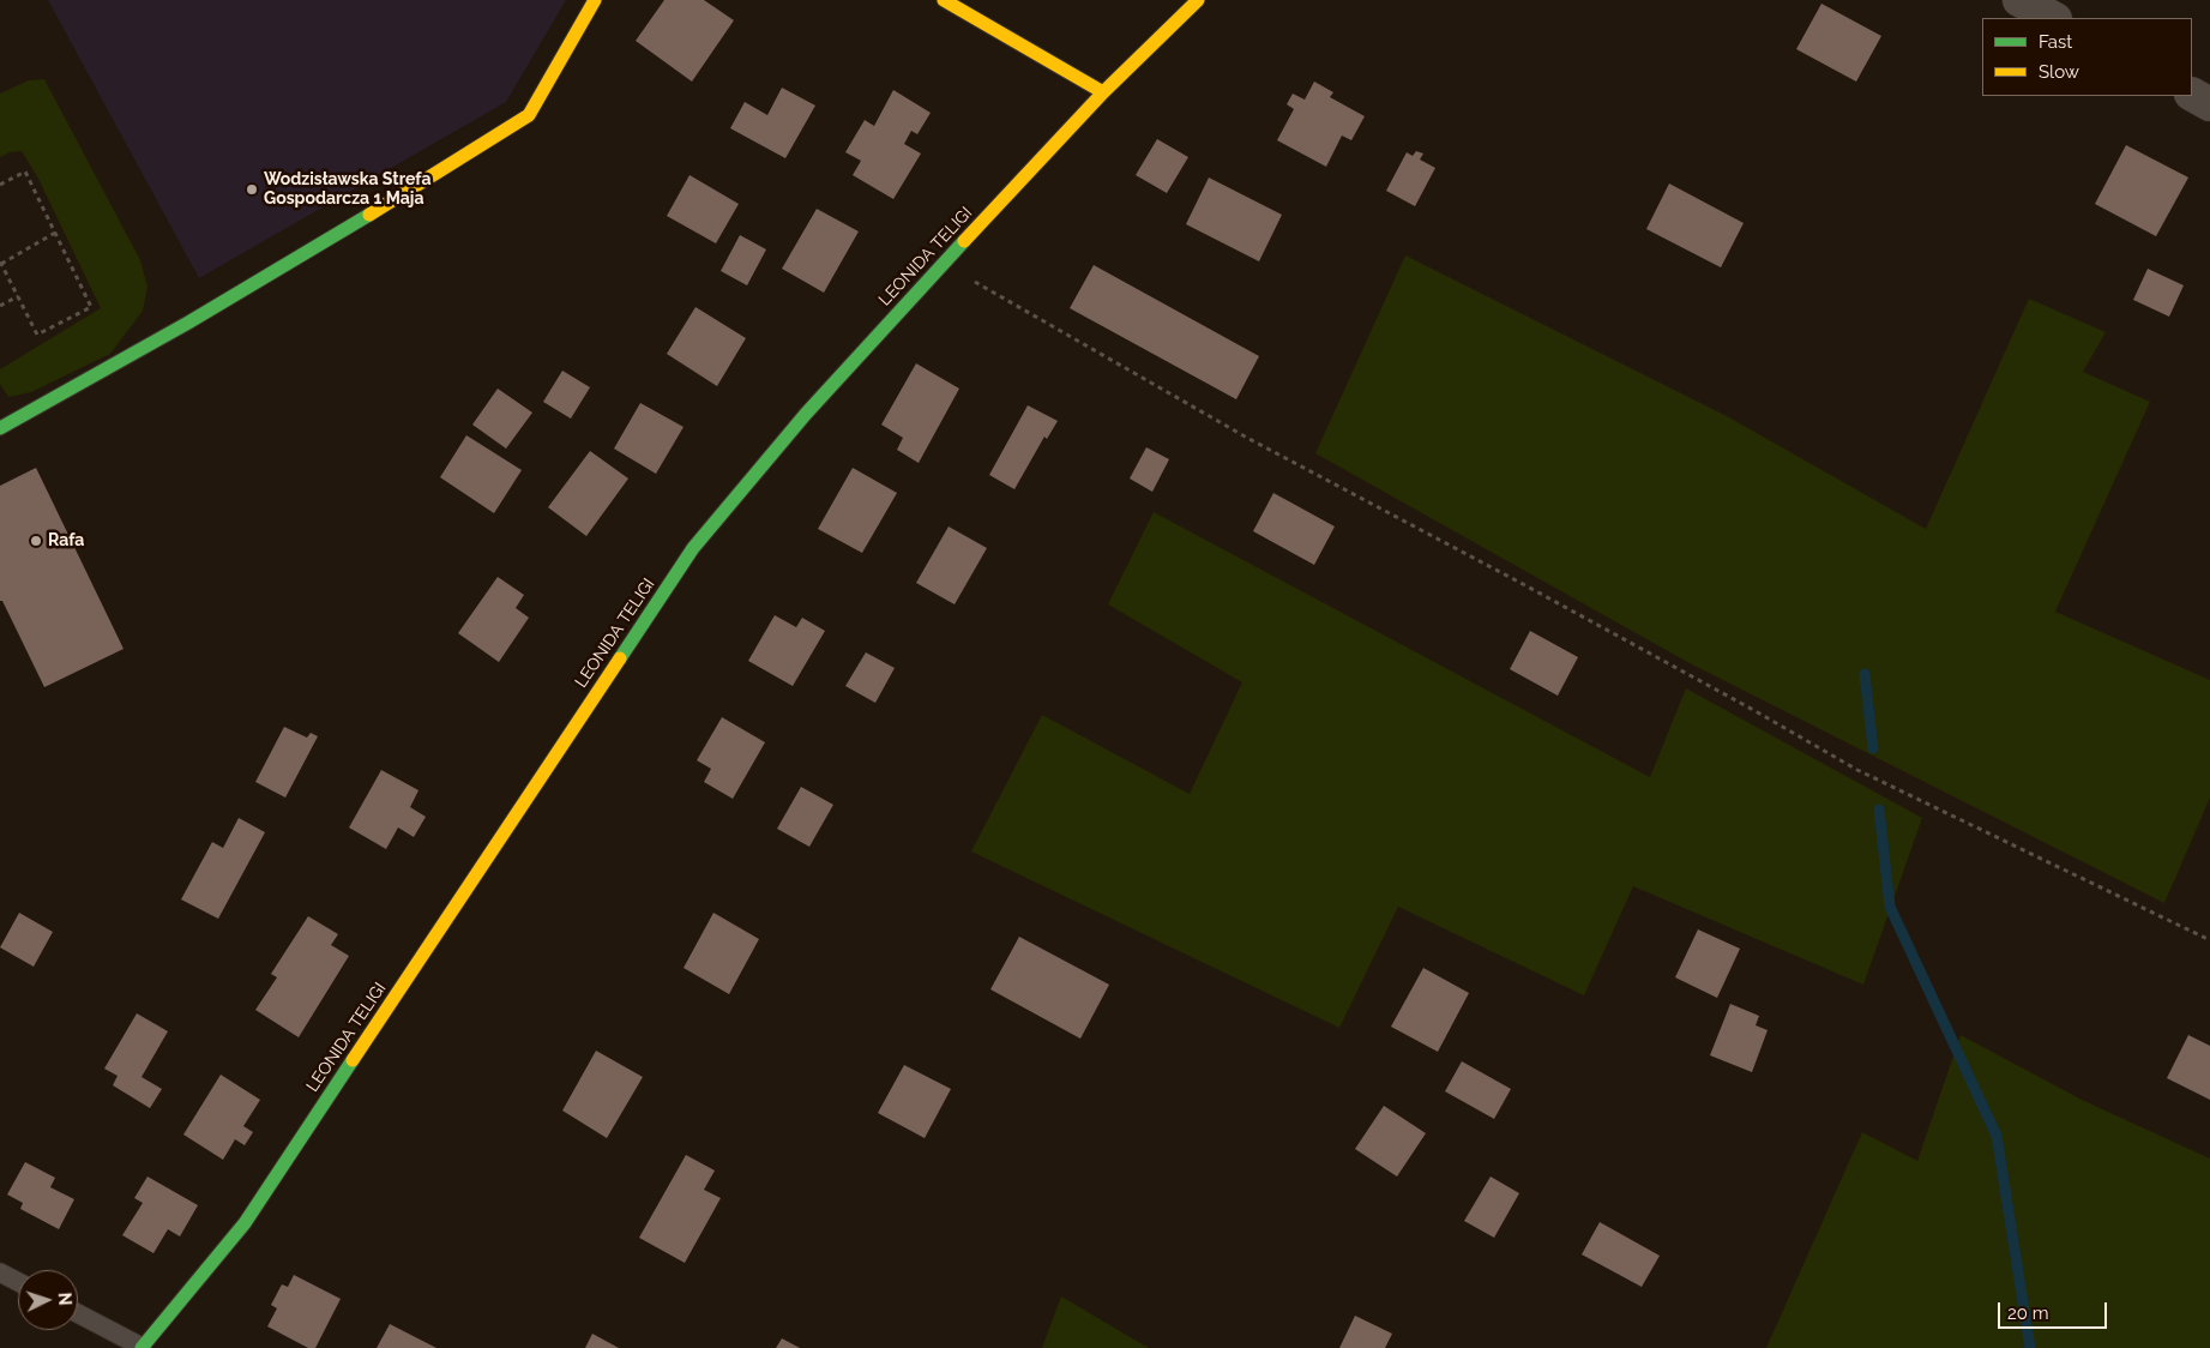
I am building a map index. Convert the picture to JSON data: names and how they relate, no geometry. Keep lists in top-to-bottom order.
{
  "streets": {
    "street": ["LEONIDA TELIGI"]
  },
  "places": ["Wodzisławska Strefa Gospodarcza 1 Maja", "Rafa"],
  "legend": ["Fast", "Slow"],
  "scale_bar": "20 m",
  "north": "right"
}
